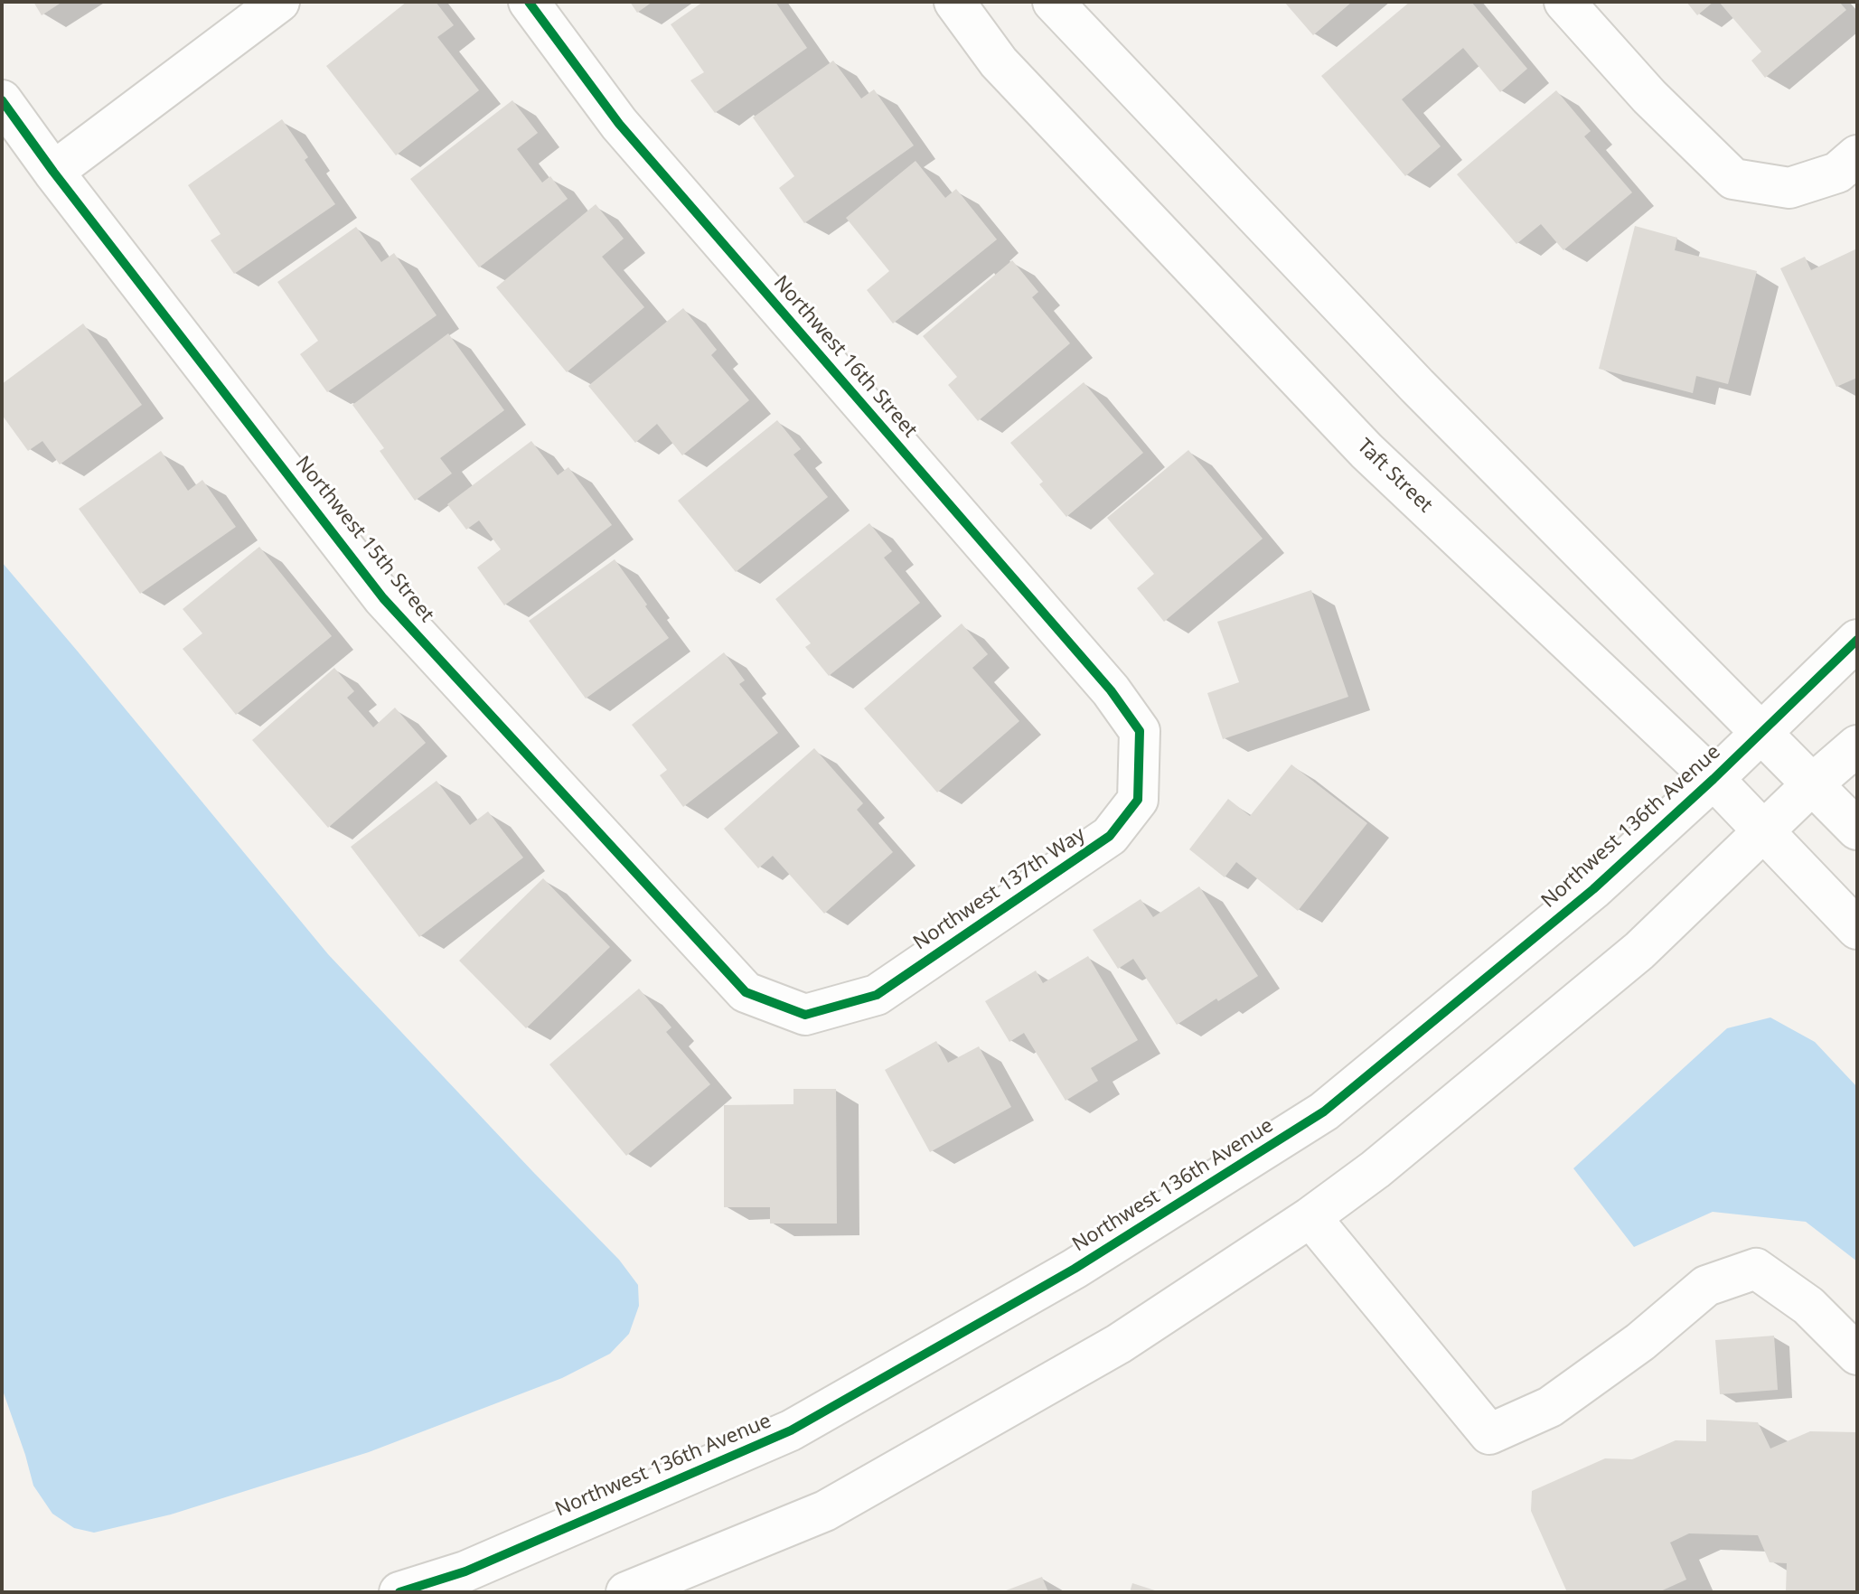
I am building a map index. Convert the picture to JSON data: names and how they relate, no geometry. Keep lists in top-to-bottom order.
{
  "streets": {
    "street": [
      "Northwest 16th Street",
      "Taft Street",
      "Northwest 15th Street",
      "Northwest 136th Avenue",
      "Northwest 137th Way"
    ]
  },
  "crossings": [
    ["Northwest 16th Street", "Northwest 137th Way"],
    ["Taft Street", "Northwest 136th Avenue"],
    ["Northwest 15th Street", "Northwest 137th Way"]
  ]
}
